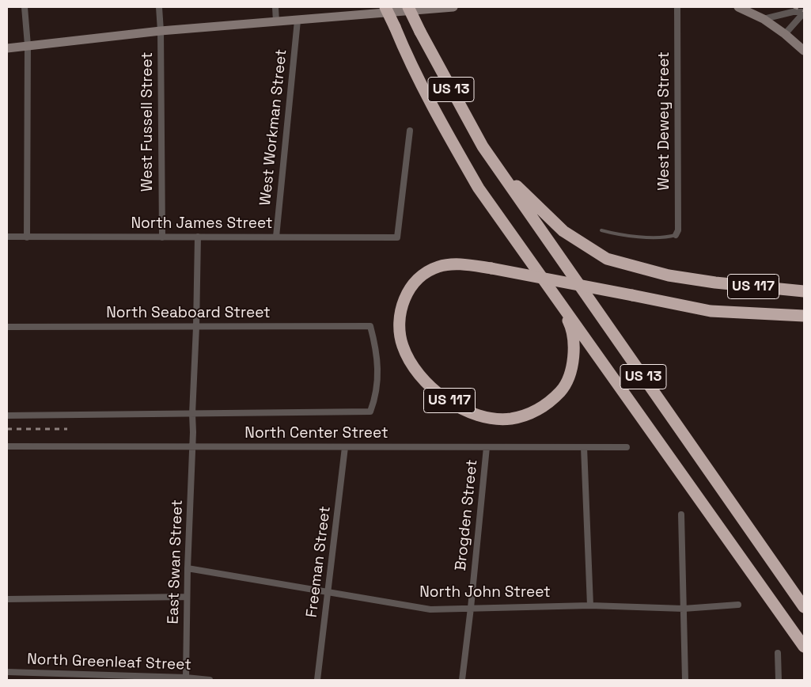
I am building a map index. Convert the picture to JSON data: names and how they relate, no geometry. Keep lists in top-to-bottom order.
{
  "streets": {
    "highway": ["US 13", "US 117"],
    "street": [
      "West Dewey Street",
      "West Fussell Street",
      "West Workman Street",
      "North James Street",
      "North Seaboard Street",
      "North Center Street",
      "Brogden Street",
      "East Swan Street",
      "Freeman Street",
      "North John Street",
      "North Greenleaf Street"
    ]
  },
  "crossings": [
    ["US 13", "US 117"],
    ["West Fussell Street", "North James Street"],
    ["West Workman Street", "North James Street"],
    ["North James Street", "East Swan Street"],
    ["North Seaboard Street", "North Center Street"],
    ["North Seaboard Street", "East Swan Street"],
    ["North Center Street", "Brogden Street"],
    ["North Center Street", "East Swan Street"],
    ["North Center Street", "Freeman Street"],
    ["Brogden Street", "North John Street"],
    ["East Swan Street", "North John Street"],
    ["East Swan Street", "North Greenleaf Street"],
    ["Freeman Street", "North John Street"]
  ]
}
